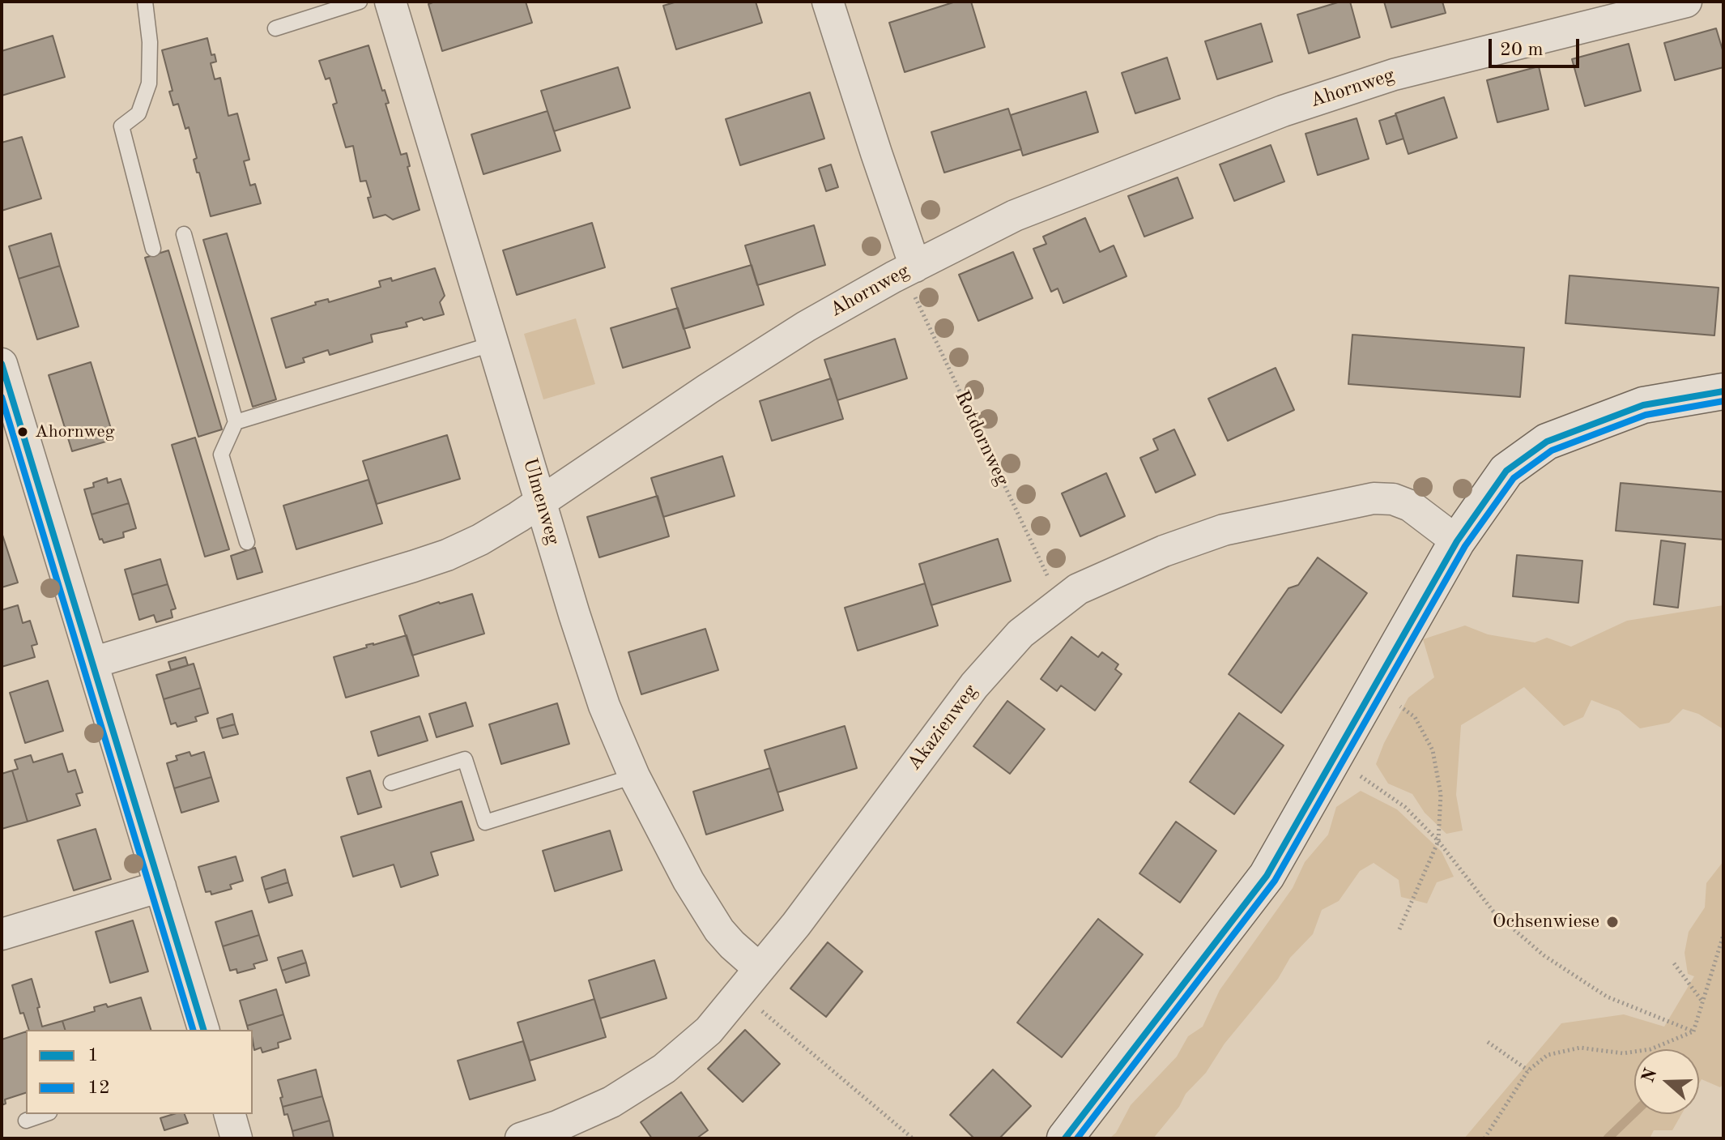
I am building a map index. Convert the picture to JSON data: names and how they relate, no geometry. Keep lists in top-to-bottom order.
{
  "streets": {
    "street": ["Ahornweg", "Ulmenweg", "Akazienweg"],
    "path": ["Rotdornweg"]
  },
  "crossings": [
    ["Ahornweg", "Rotdornweg"],
    ["Ahornweg", "Ulmenweg"],
    ["Ulmenweg", "Akazienweg"]
  ],
  "places": ["Ahornweg", "Ochsenwiese"],
  "lines": ["transit line 1", "transit line 12"],
  "legend": ["1", "12"],
  "scale_bar": "20 m",
  "north": "left"
}
